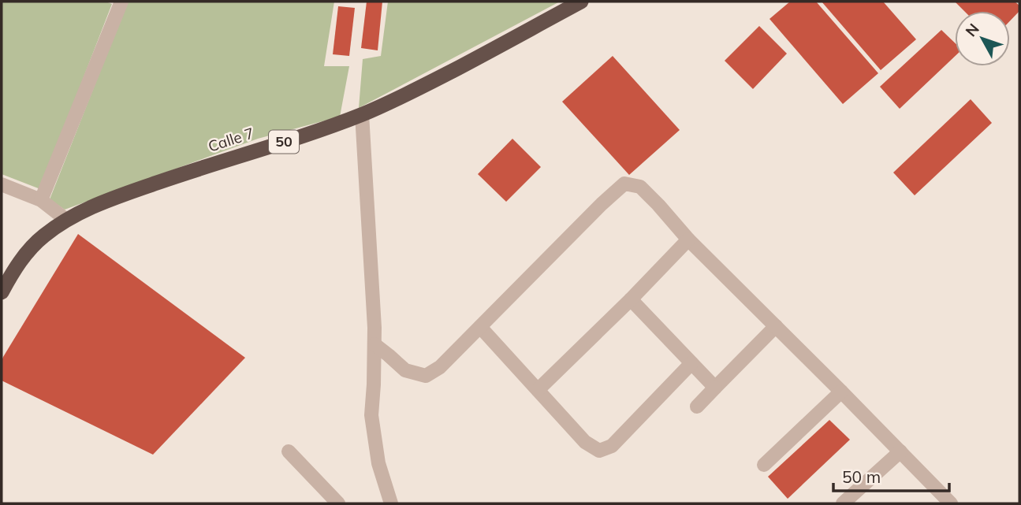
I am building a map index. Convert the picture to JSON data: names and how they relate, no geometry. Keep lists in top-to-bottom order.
{
  "streets": {
    "highway": ["Calle 7", "50"]
  },
  "scale_bar": "50 m",
  "north": "top left"
}
